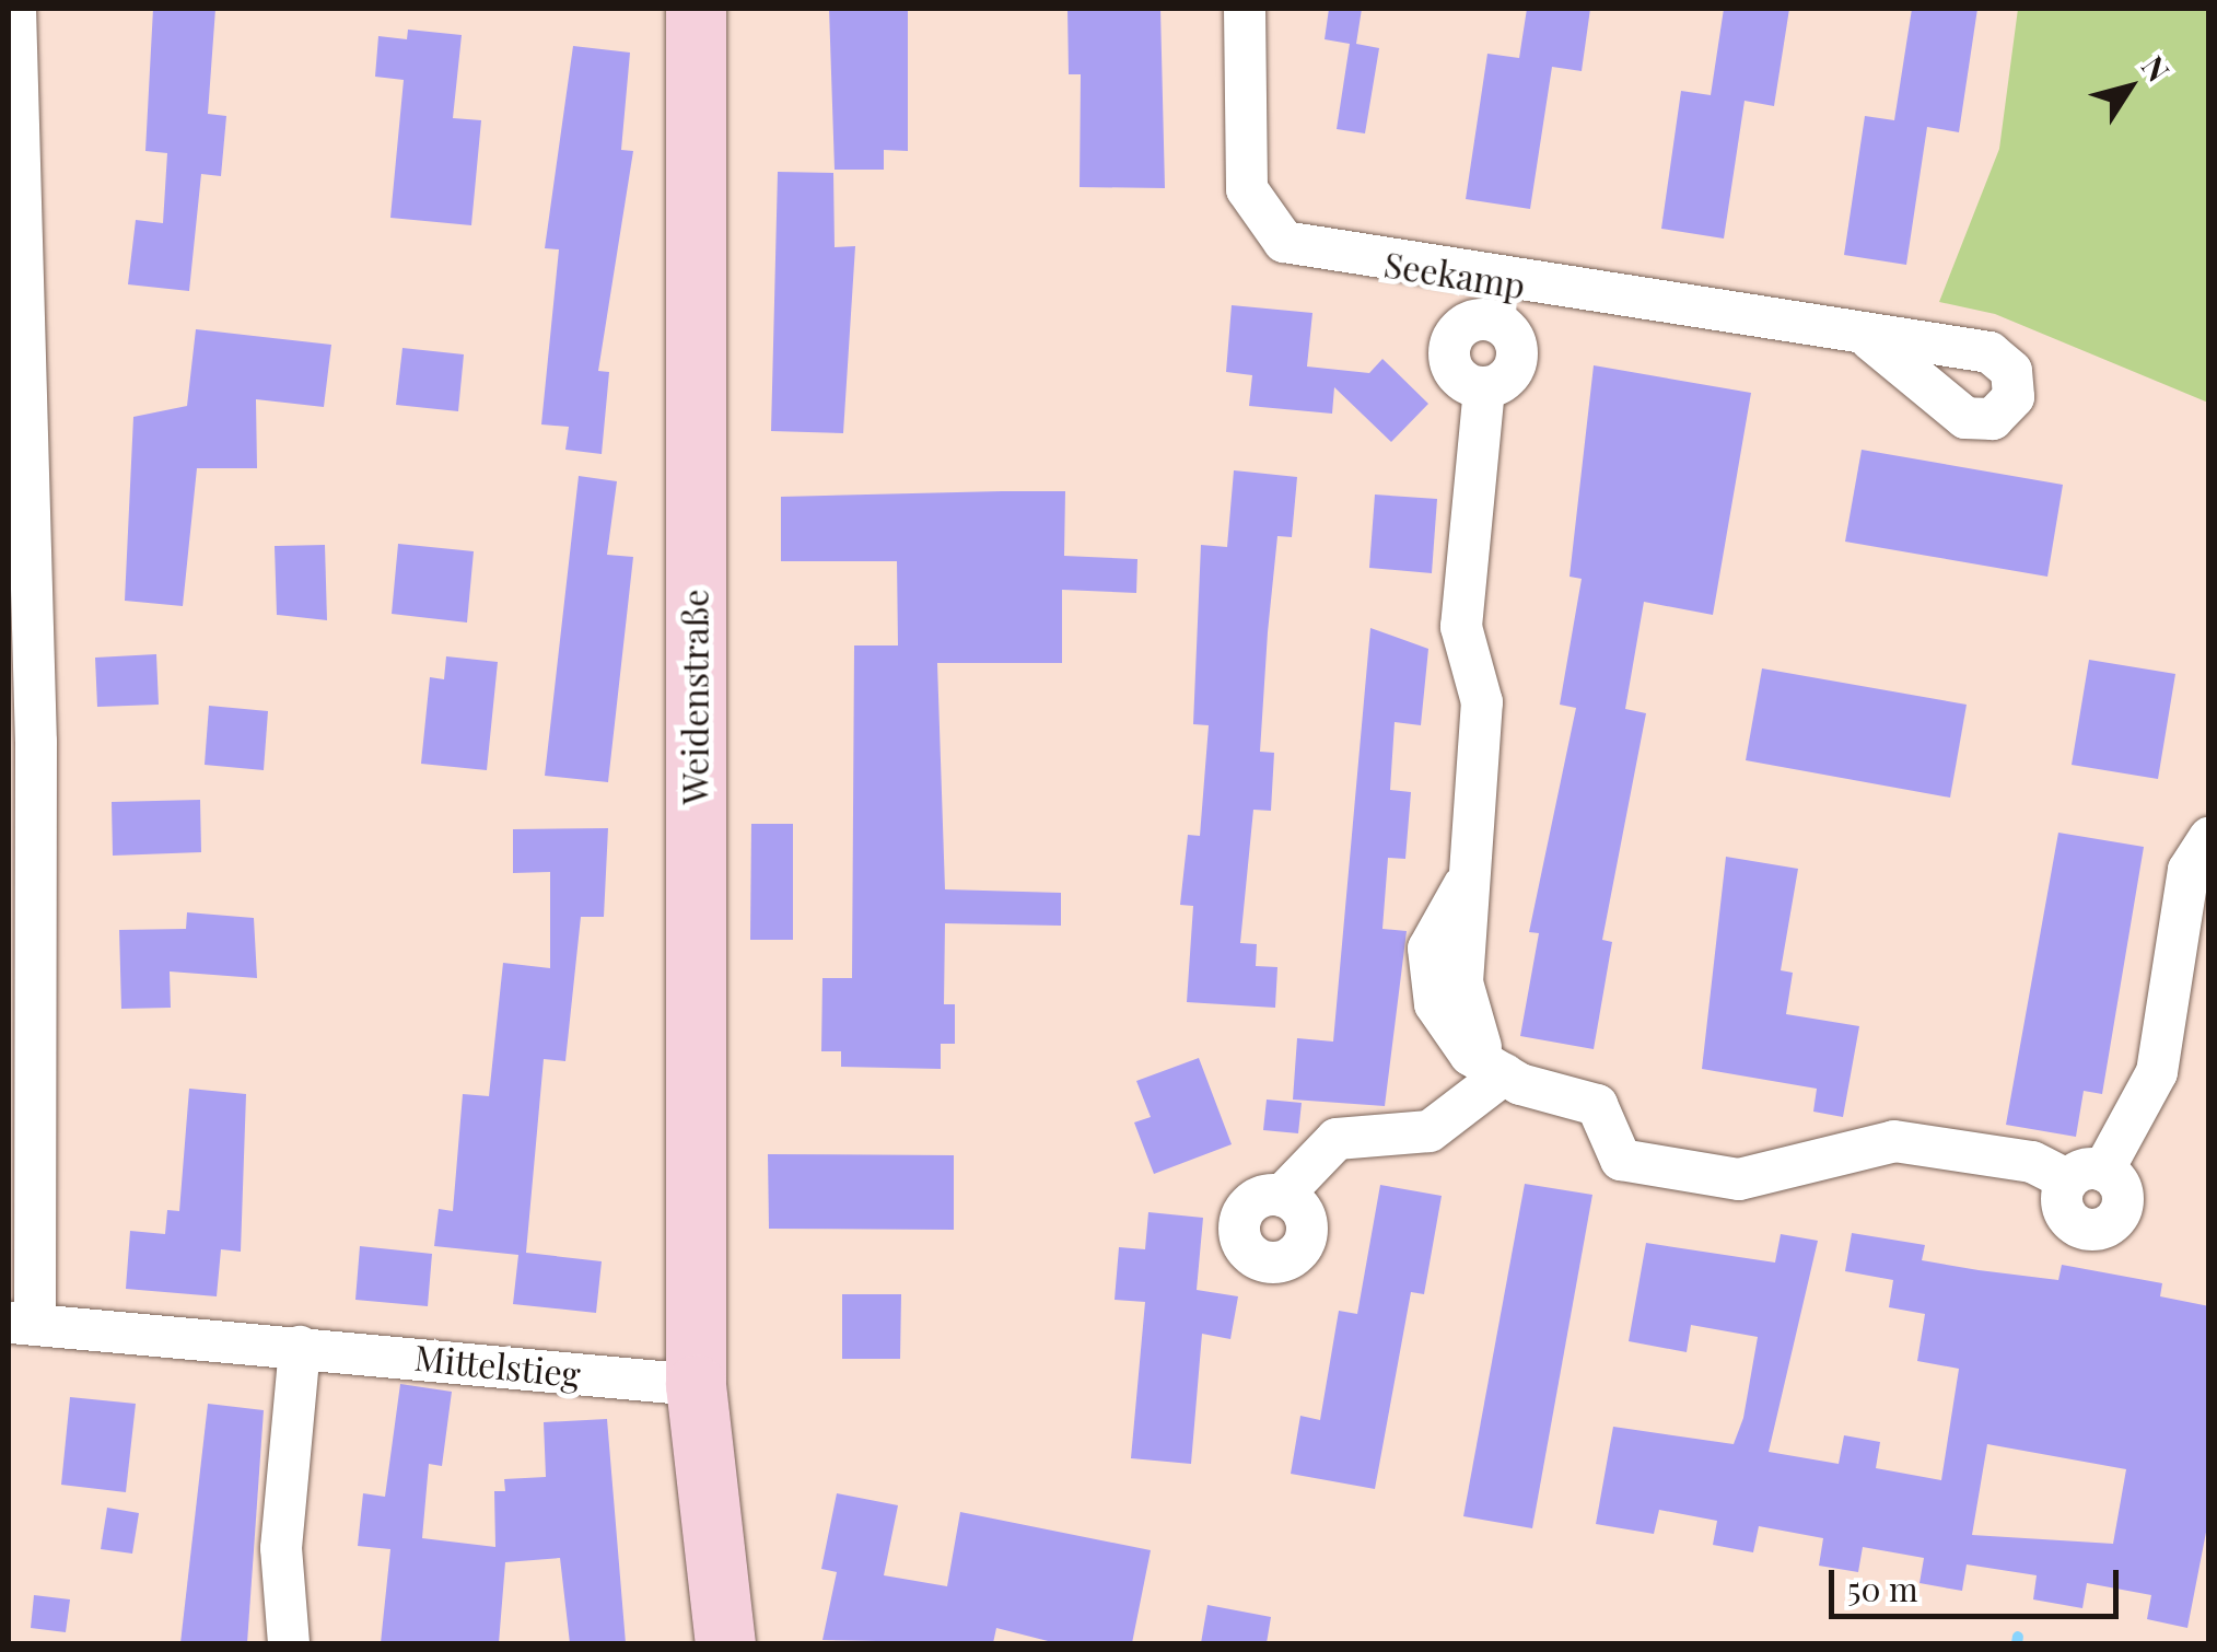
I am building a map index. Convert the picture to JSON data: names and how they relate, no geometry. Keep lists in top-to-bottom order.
{
  "streets": {
    "street": ["Seekamp", "Weidenstraße", "Mittelstieg"]
  },
  "crossings": [
    ["Weidenstraße", "Mittelstieg"]
  ],
  "scale_bar": "50 m",
  "north": "top right"
}
